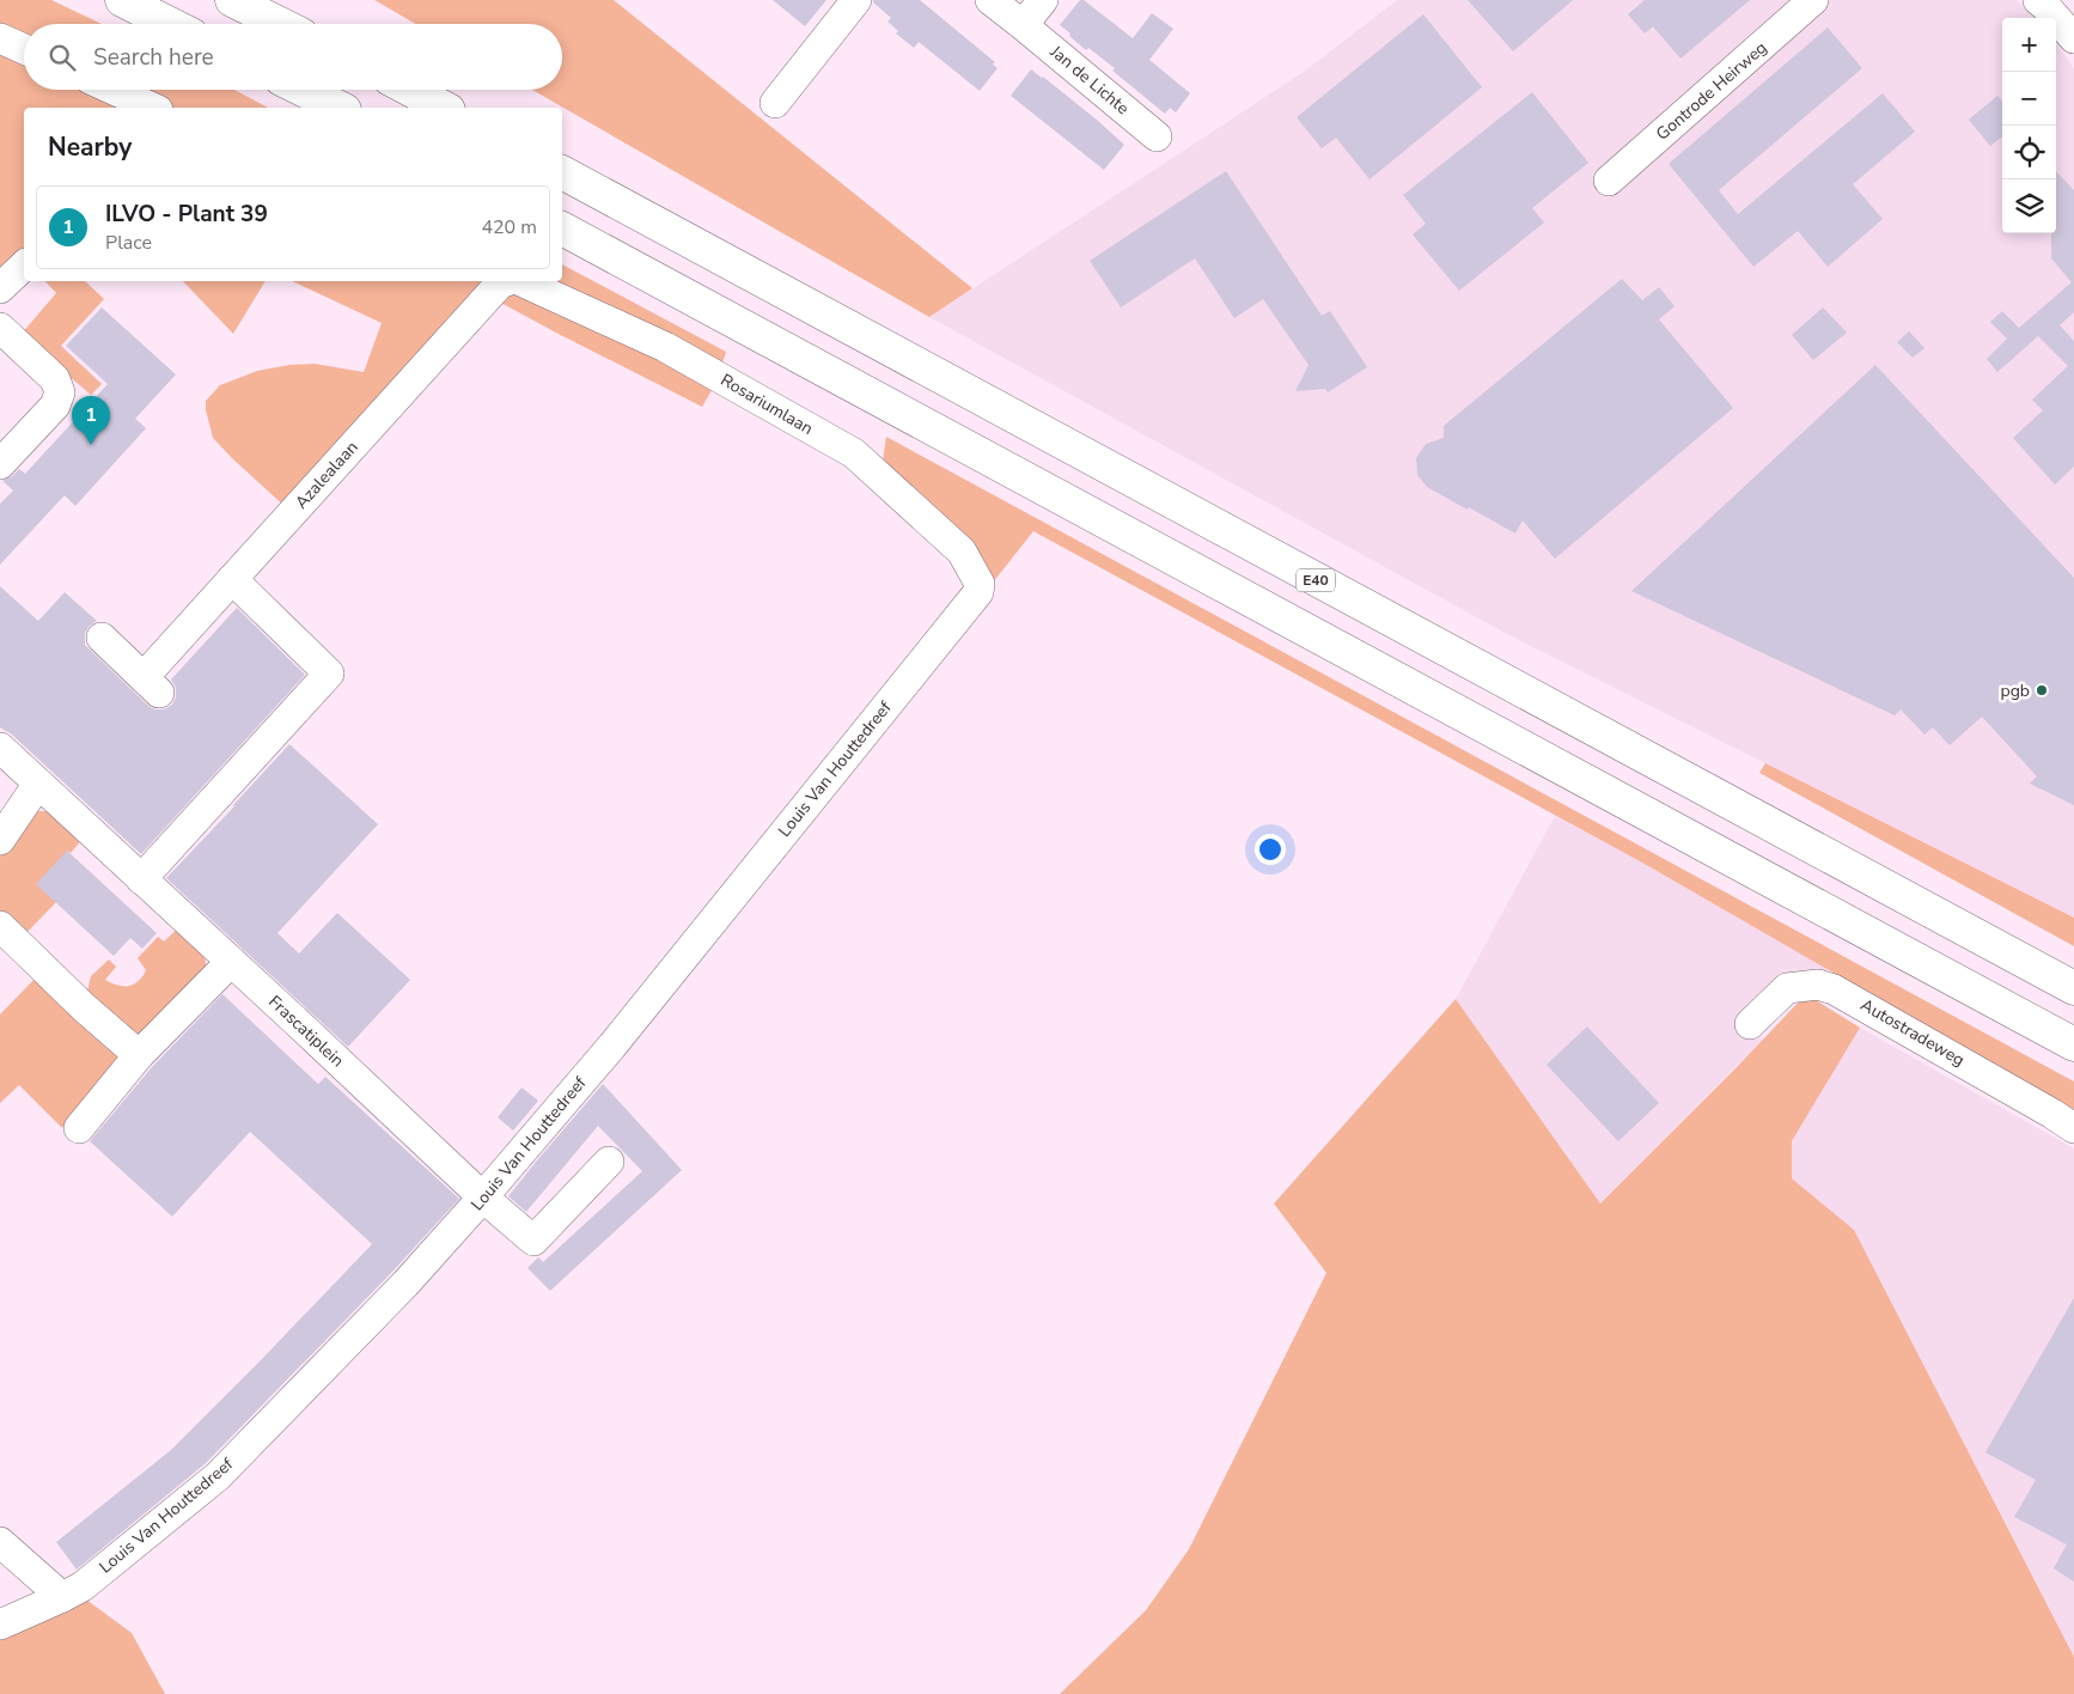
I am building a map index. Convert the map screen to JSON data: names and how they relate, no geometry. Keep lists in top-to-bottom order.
{
  "streets": {
    "highway": ["E40"],
    "street": [
      "Jan de Lichte",
      "Gontrode Heirweg",
      "Rosariumlaan",
      "Azalealaan",
      "Louis Van Houttedreef",
      "Frascatiplein",
      "Autostradeweg"
    ]
  },
  "crossings": [
    ["Rosariumlaan", "Louis Van Houttedreef"],
    ["Louis Van Houttedreef", "Frascatiplein"]
  ],
  "places": ["pgb"],
  "page": {
    "map_buttons": ["+", "−"],
    "search": "Search here",
    "heading": "Nearby",
    "list": [
      {
        "mark": "1",
        "name": "ILVO - Plant 39",
        "note": "Place",
        "value": "420 m"
      }
    ],
    "pins": "1"
  }
}
